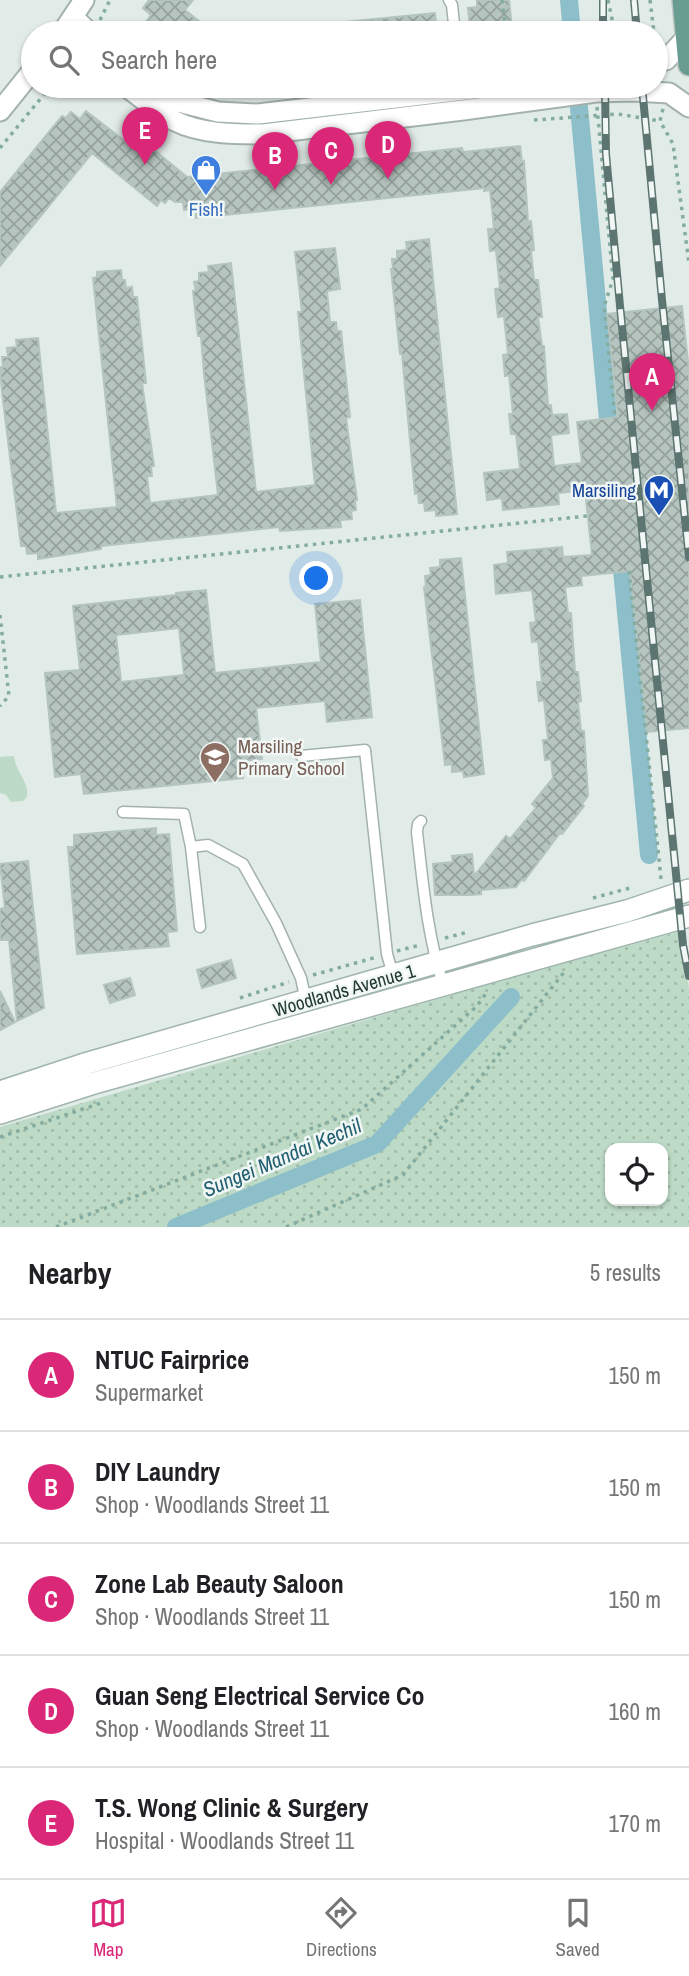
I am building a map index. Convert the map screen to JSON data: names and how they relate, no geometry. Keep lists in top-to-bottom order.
{
  "streets": {
    "main road": ["Woodlands Avenue 1"]
  },
  "water": ["Sungei Mandai Kechil"],
  "places": {
    "shop": ["Fish!"],
    "metro station": ["Marsiling"],
    "school or university": ["Marsiling Primary School"]
  },
  "page": {
    "search": "Search here",
    "pins": [
      "E",
      "D",
      "C",
      "B",
      "A"
    ],
    "heading": ["Nearby", "5 results"],
    "list": [
      {
        "mark": "A",
        "name": "NTUC Fairprice",
        "note": "Supermarket",
        "value": "150 m"
      },
      {
        "mark": "B",
        "name": "DIY Laundry",
        "note": "Shop · Woodlands Street 11",
        "value": "150 m"
      },
      {
        "mark": "C",
        "name": "Zone Lab Beauty Saloon",
        "note": "Shop · Woodlands Street 11",
        "value": "150 m"
      },
      {
        "mark": "D",
        "name": "Guan Seng Electrical Service Co",
        "note": "Shop · Woodlands Street 11",
        "value": "160 m"
      },
      {
        "mark": "E",
        "name": "T.S. Wong Clinic & Surgery",
        "note": "Hospital · Woodlands Street 11",
        "value": "170 m"
      }
    ],
    "nav": ["Map", "Directions", "Saved"]
  }
}
